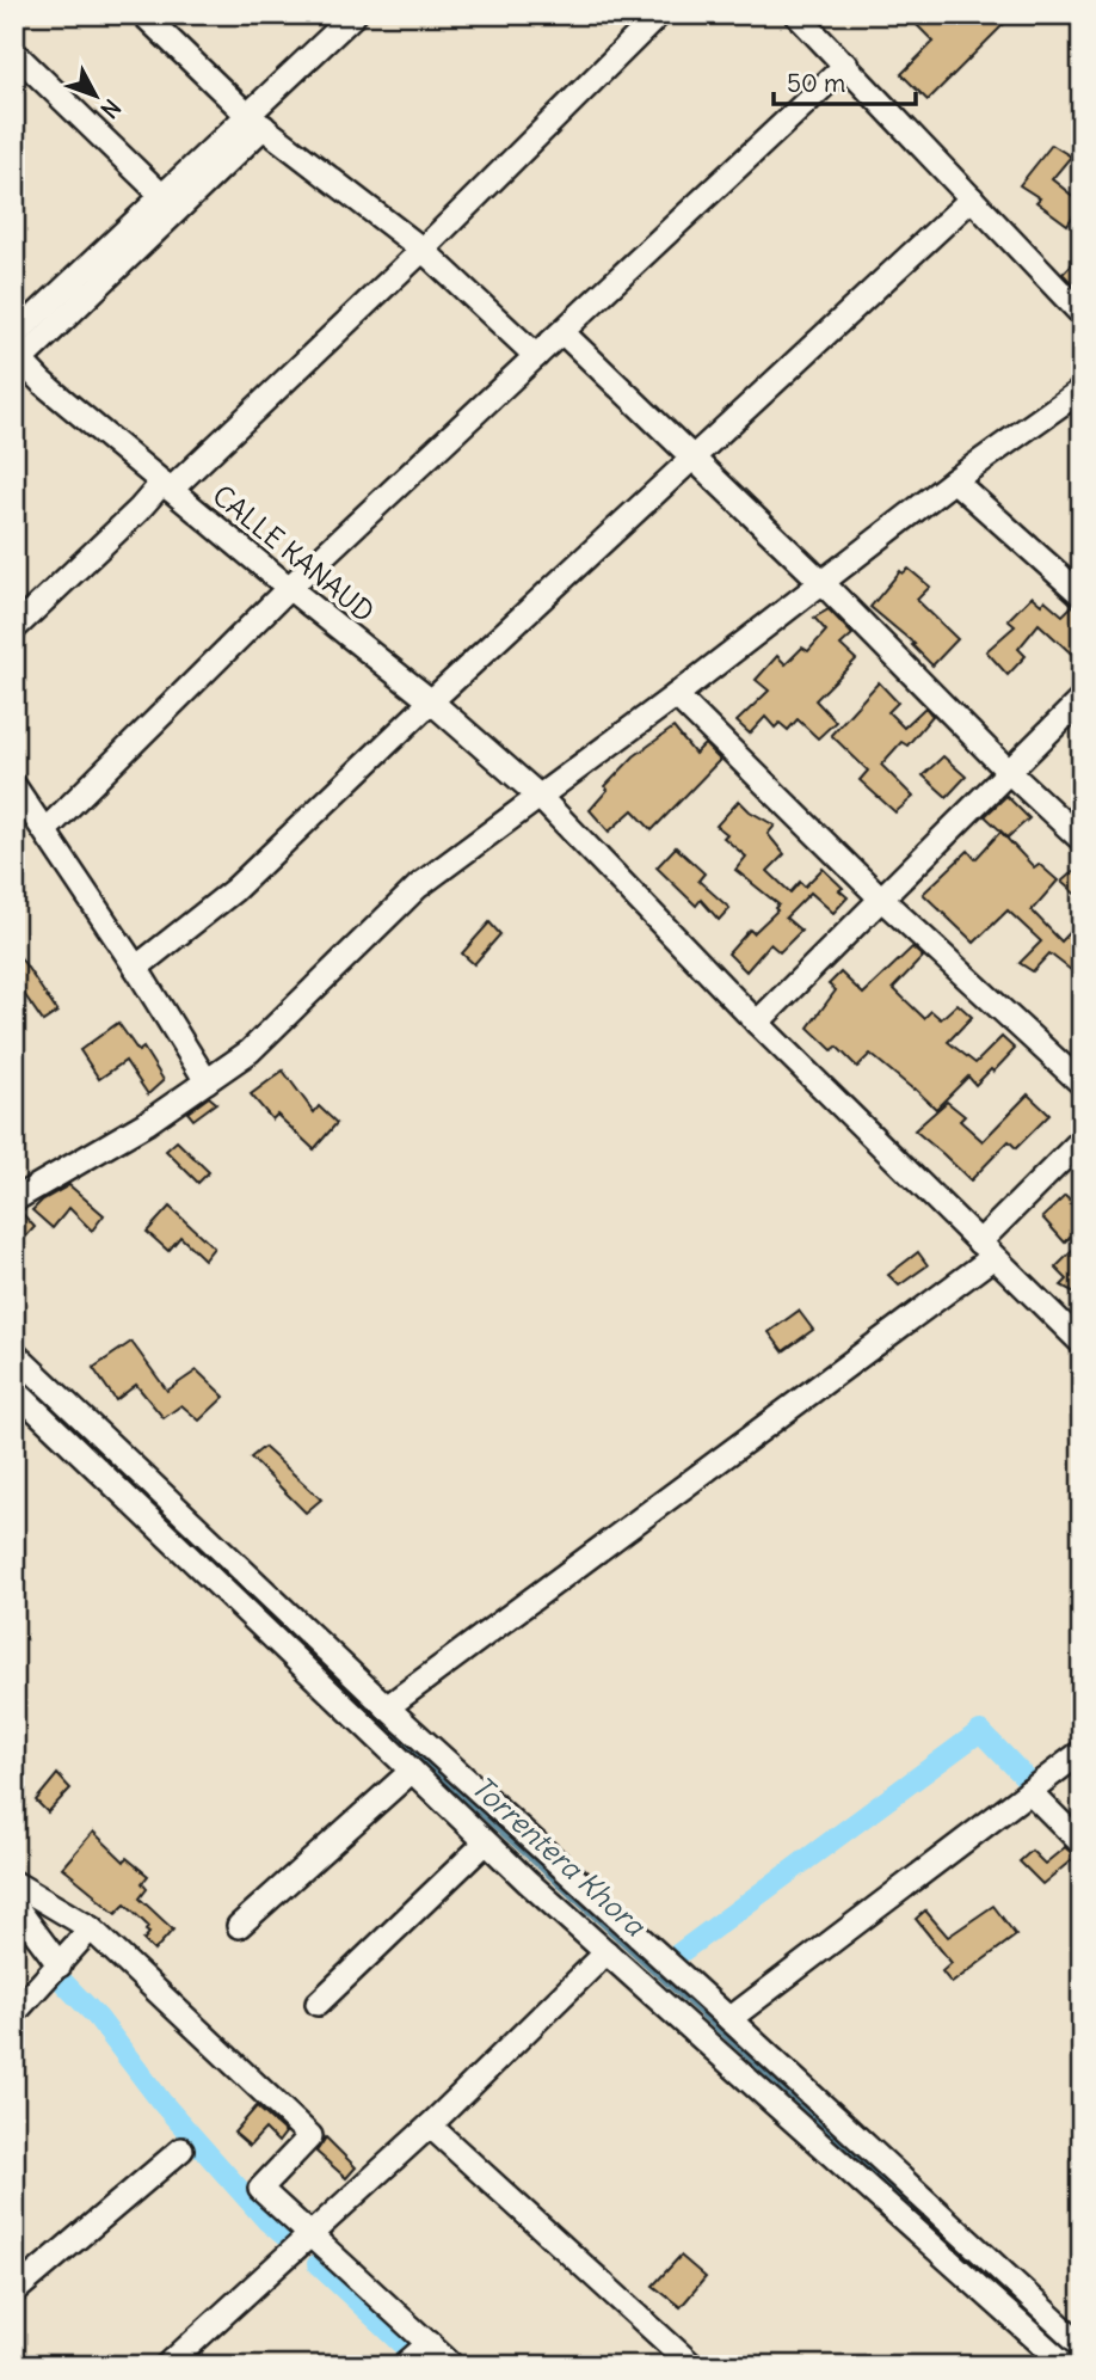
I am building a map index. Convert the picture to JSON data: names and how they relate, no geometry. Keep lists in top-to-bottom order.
{
  "streets": {
    "street": ["CALLE KANAUD"]
  },
  "water": ["Torrentera Khora"],
  "scale_bar": "50 m",
  "north": "bottom right"
}
